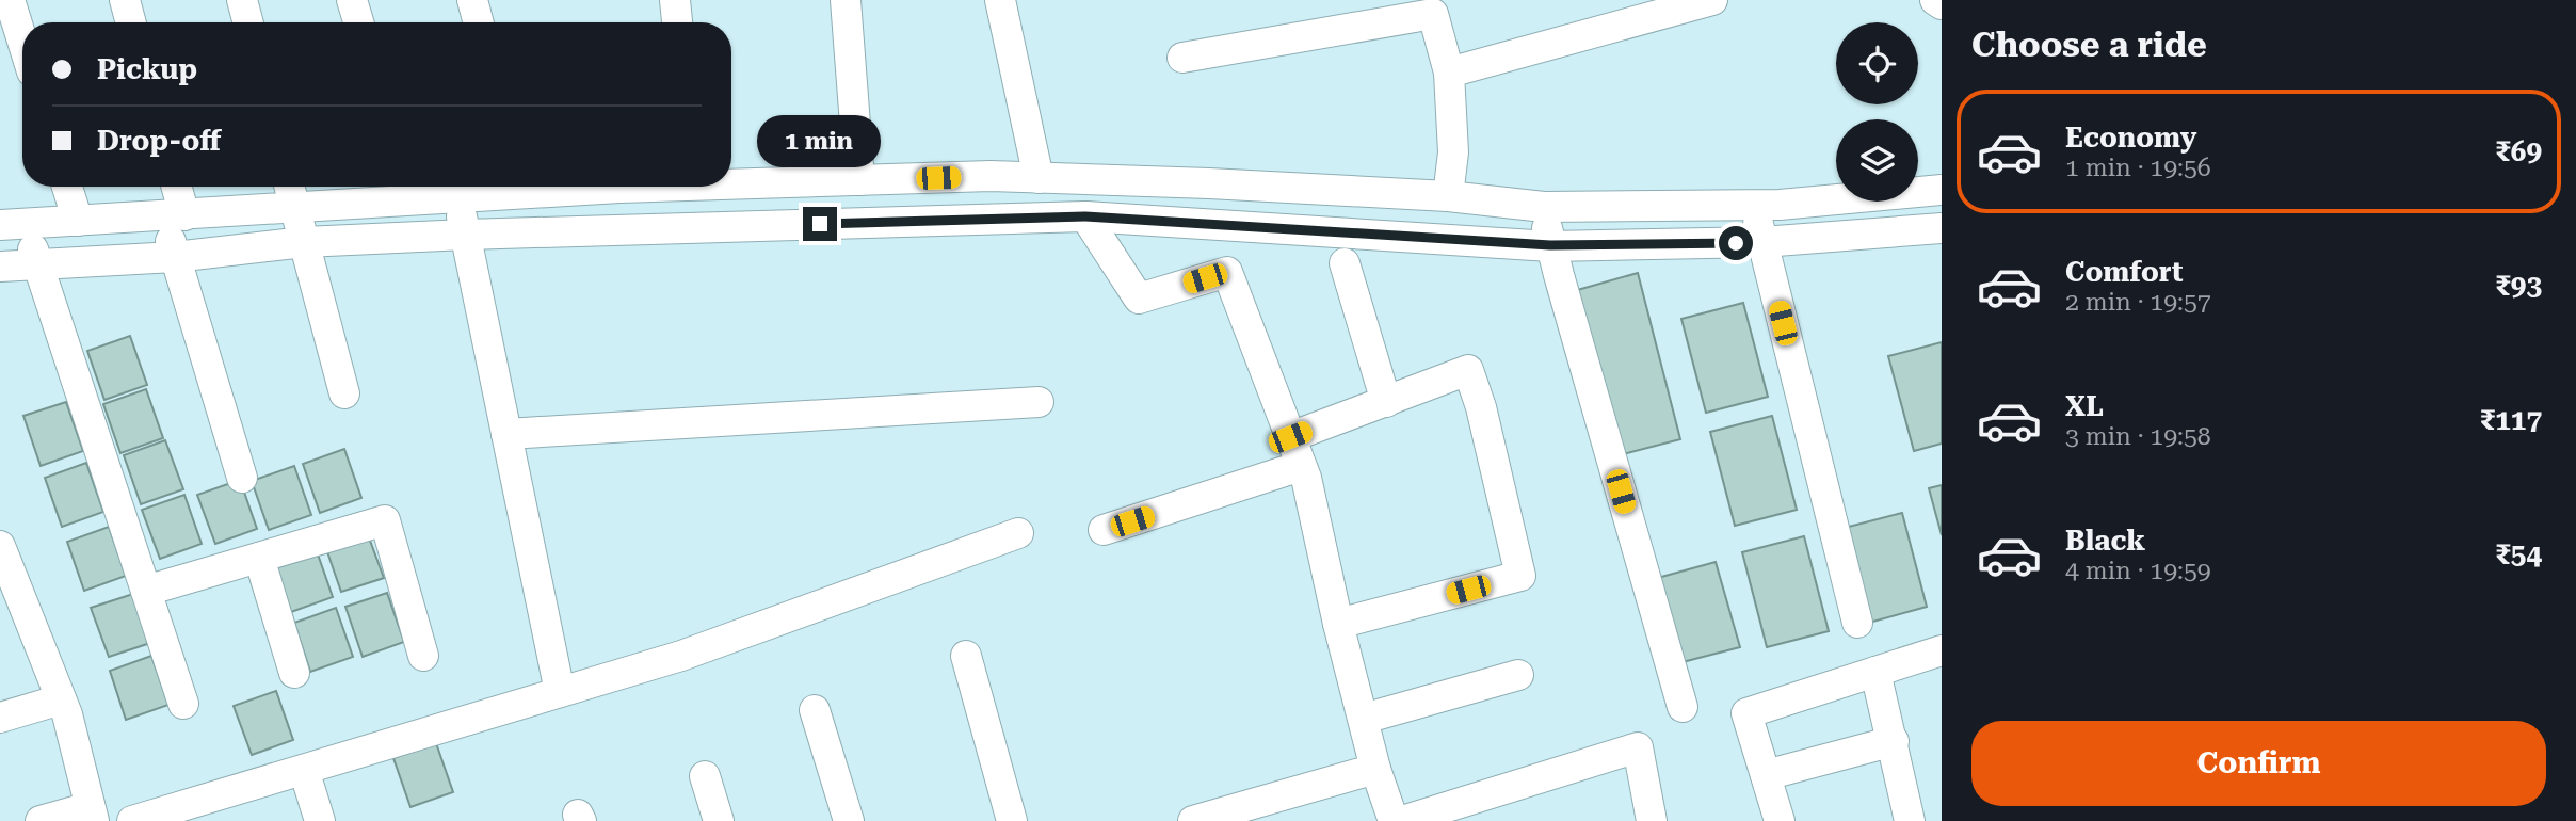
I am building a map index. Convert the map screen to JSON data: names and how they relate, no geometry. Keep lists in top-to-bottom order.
{
  "page": {
    "heading": "Choose a ride",
    "banner": ["Pickup", "Drop-off"],
    "list": [
      {
        "name": "Economy",
        "note": "1 min · 19:56",
        "value": "₹69"
      },
      {
        "name": "Comfort",
        "note": "2 min · 19:57",
        "value": "₹93"
      },
      {
        "name": "XL",
        "note": "3 min · 19:58",
        "value": "₹117"
      },
      {
        "name": "Black",
        "note": "4 min · 19:59",
        "value": "₹54"
      }
    ],
    "bubble": "1 min",
    "buttons": "Confirm"
  }
}
